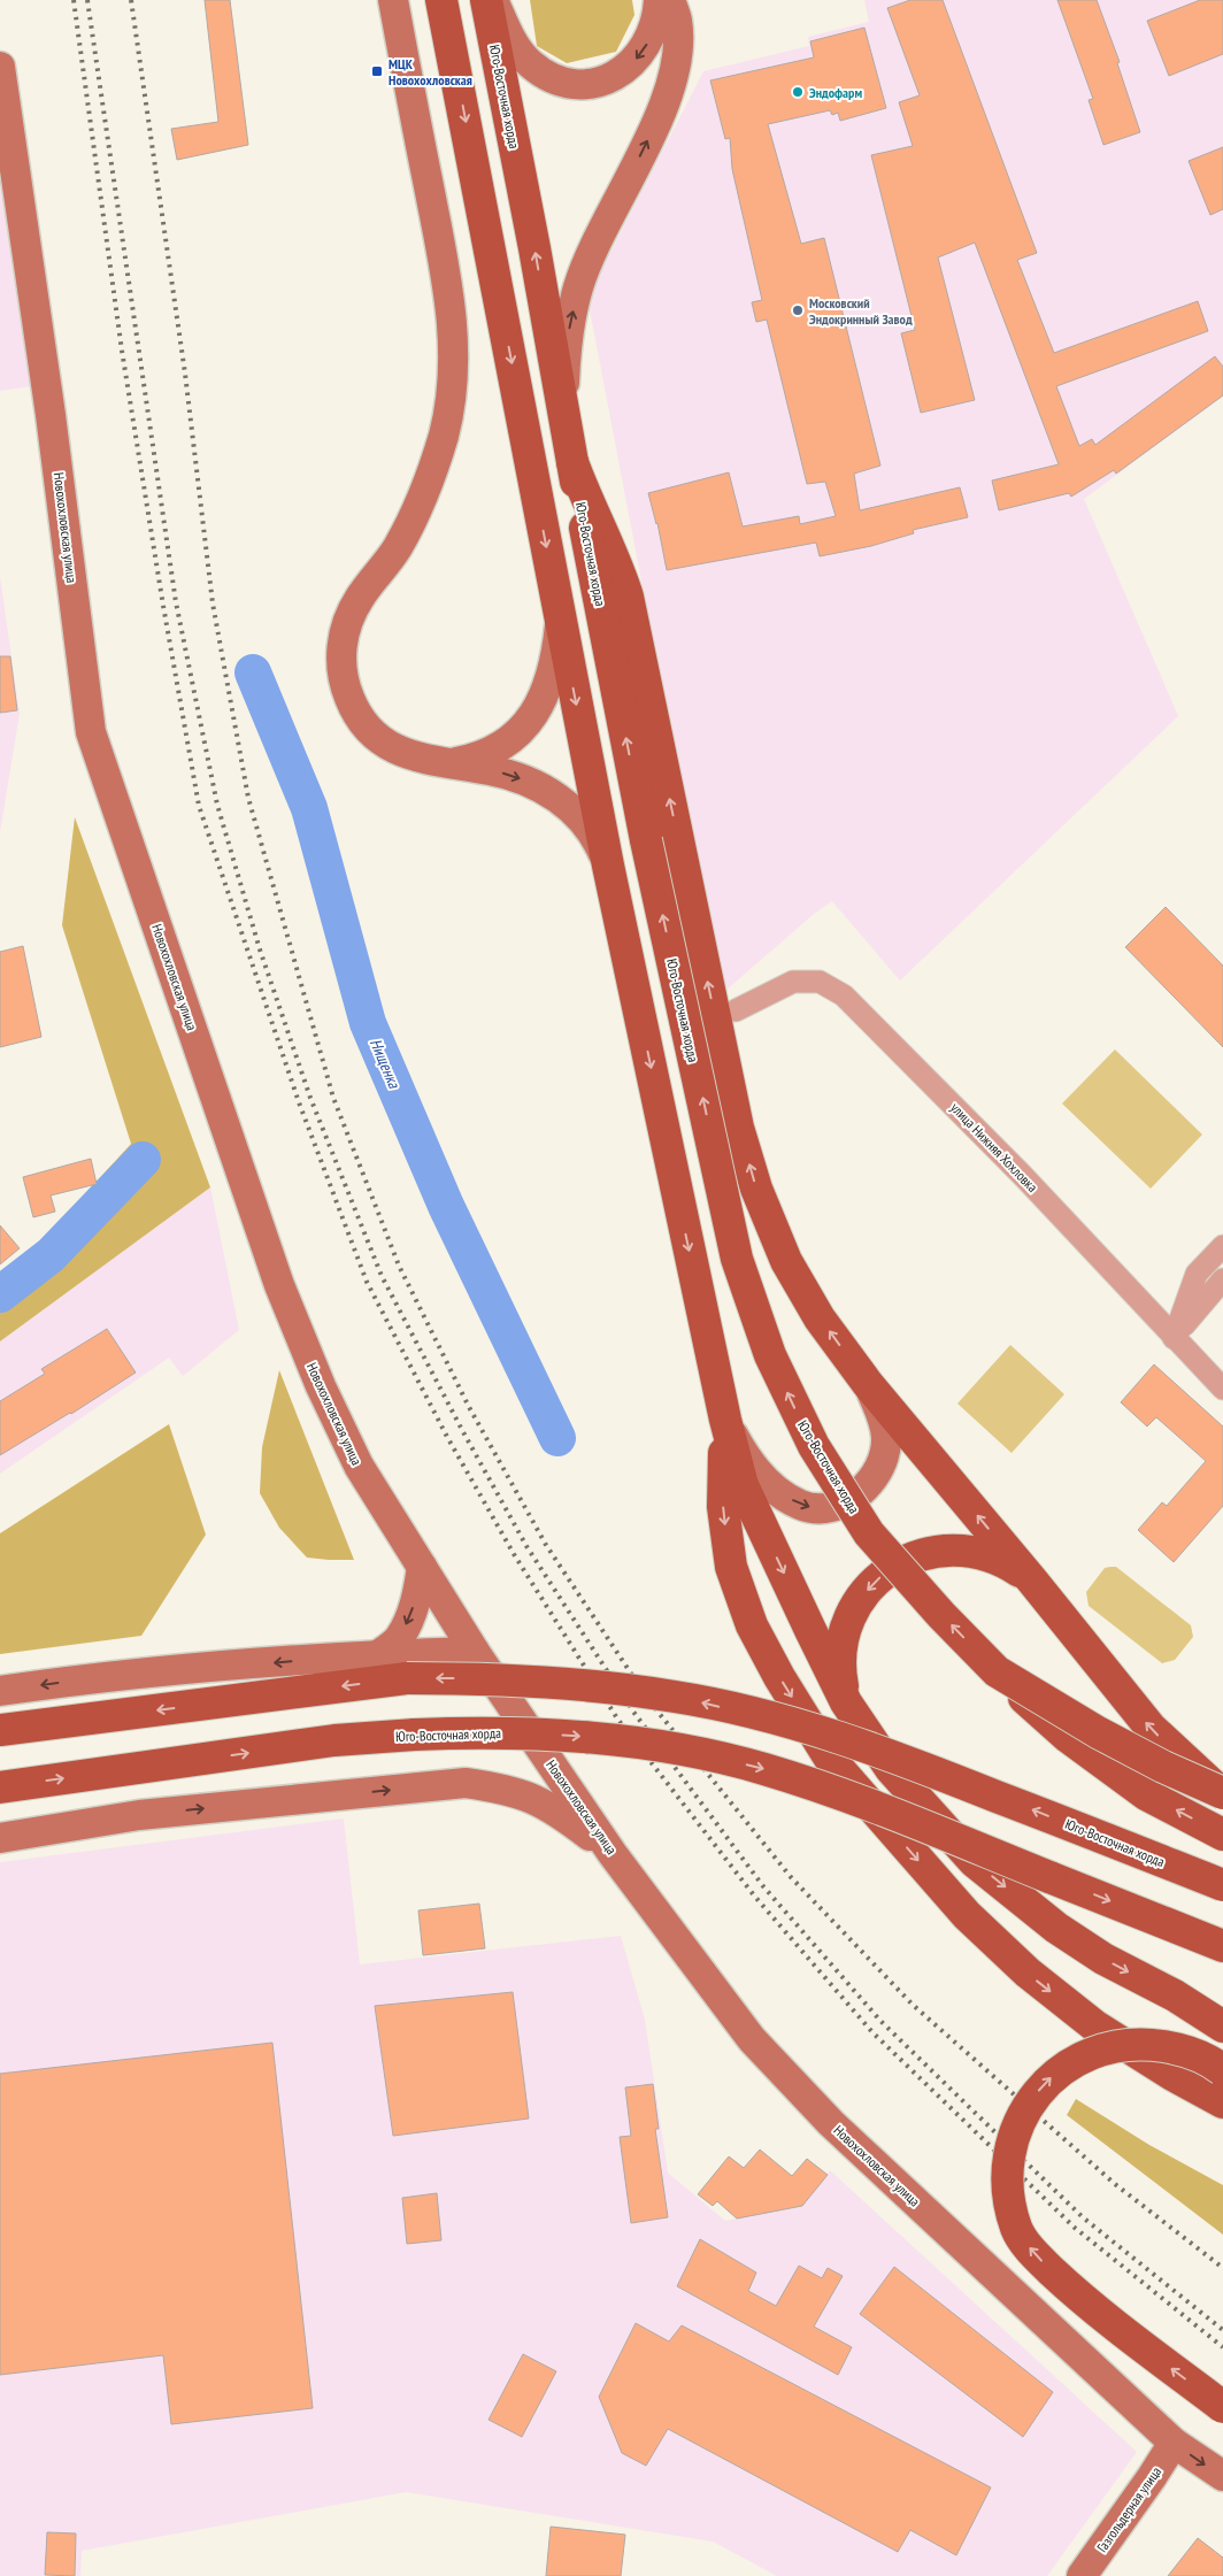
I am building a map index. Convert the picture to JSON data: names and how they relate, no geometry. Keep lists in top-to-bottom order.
{
  "streets": {
    "main road": ["Юго-Восточная хорда"],
    "street": ["Новохохловская улица", "улица Нижняя Хохловка", "Газгольдерная улица"]
  },
  "crossings": [
    ["Новохохловская улица", "Газгольдерная улица"]
  ],
  "water": ["Нищенка"],
  "places": {
    "transit": ["МЦК Новохохловская"],
    "other": ["Эндофарм", "Московский Эндокринный Завод"]
  }
}
